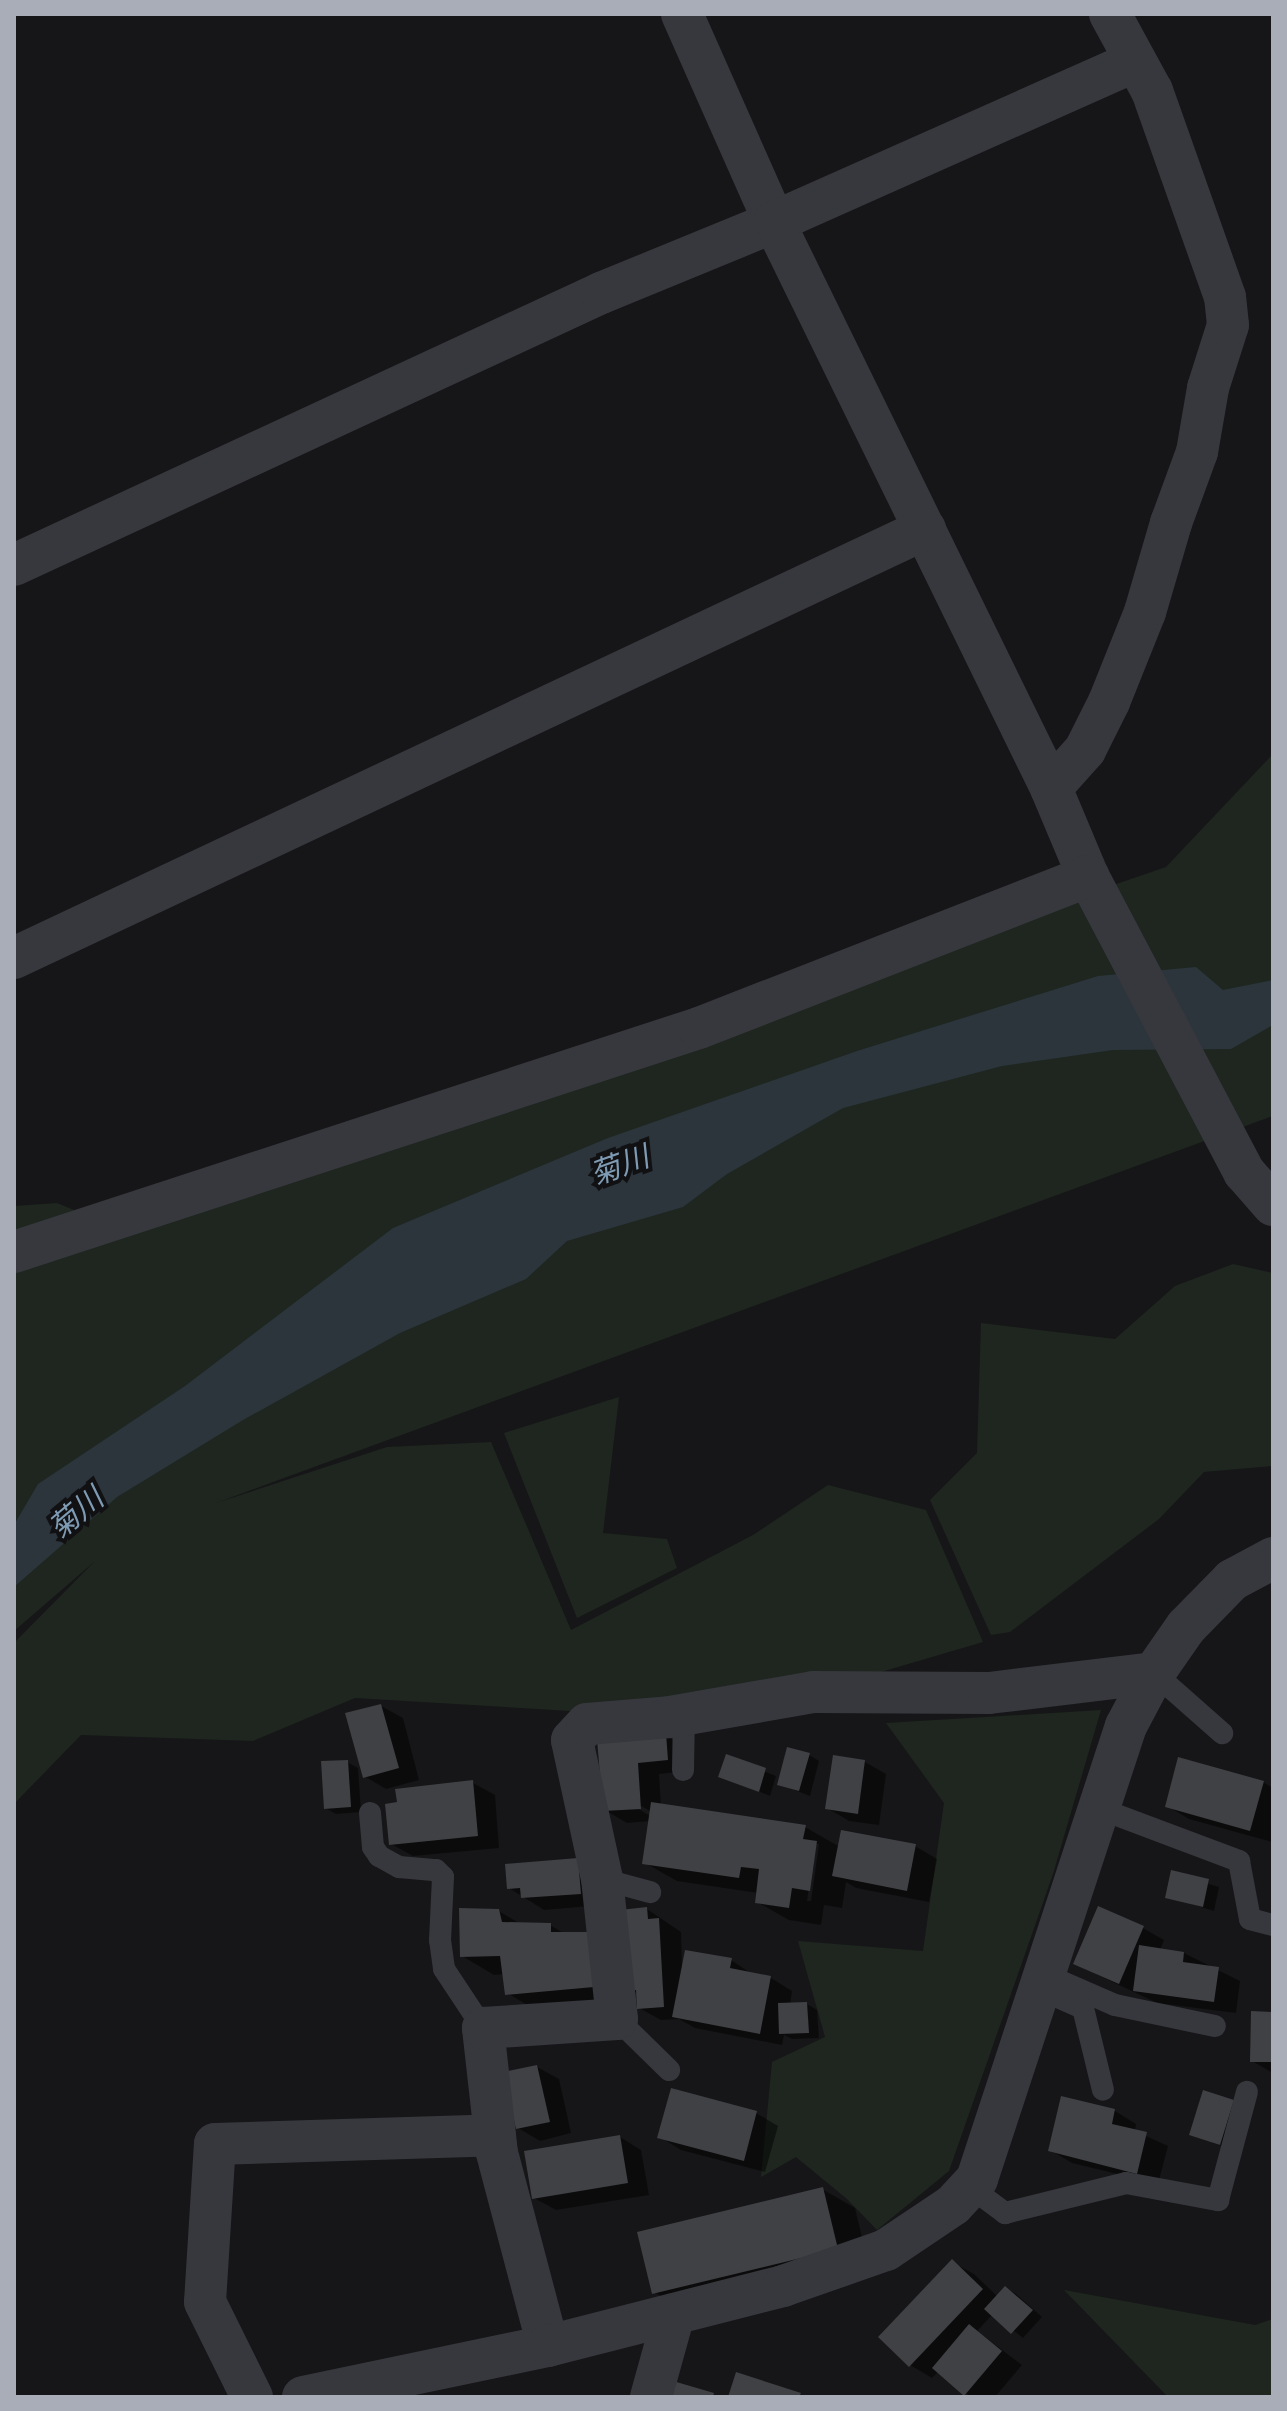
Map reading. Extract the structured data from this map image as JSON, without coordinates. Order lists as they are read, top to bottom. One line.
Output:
{"water":["菊川"]}
